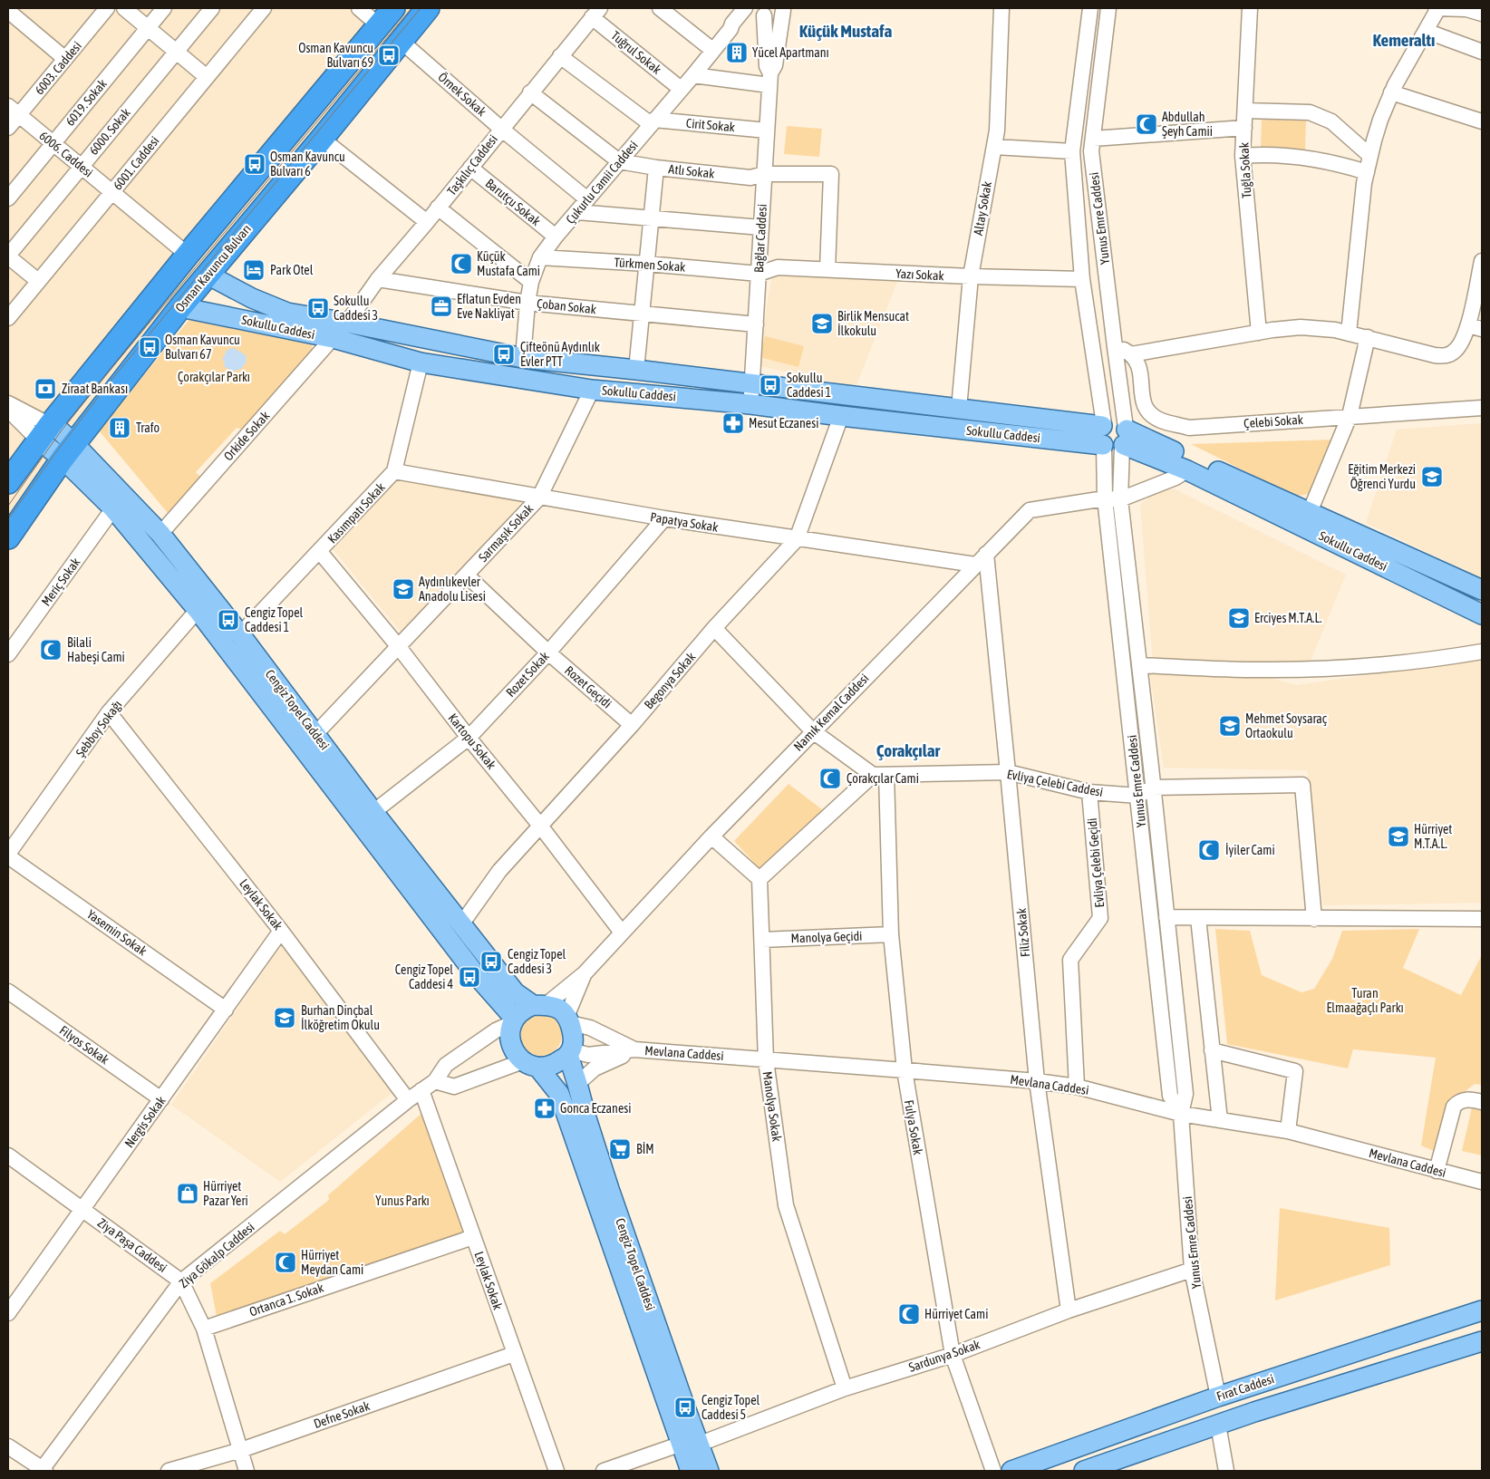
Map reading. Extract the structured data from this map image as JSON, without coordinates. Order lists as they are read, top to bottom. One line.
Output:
{"streets":{"highway":["Osman Kavuncu Bulvarı"],"main road":["Sokullu Caddesi","Cengiz Topel Caddesi","Fırat Caddesi"],"street":["Tuğrul Sokak","6003. Caddesi","Örnek Sokak","6019. Sokak","Cirit Sokak","6000. Sokak","6006. Caddesi","6001. Caddesi","Taşkılıç Caddesi","Tuğla Sokak","Atlı Sokak","Çukurlu Camii Caddesi","Barutçu Sokak","Altay Sokak","Yunus Emre Caddesi","Bağlar Caddesi","Türkmen Sokak","Yazı Sokak","Çoban Sokak","Çelebi Sokak","Orkide Sokak","Kasımpatı Sokak","Papatya Sokak","Sarmaşık Sokak","Meriç Sokak","Rozet Sokak","Begonya Sokak","Rozet Geçidi","Namık Kemal Caddesi","Şebboy Sokağı","Kartopu Sokak","Evliya Çelebi Caddesi","Evliya Çelebi Geçidi","Leylak Sokak","Yasemin Sokak","Filiz Sokak","Manolya Geçidi","Filyos Sokak","Mevlana Caddesi","Manolya Sokak","Nergis Sokak","Fulya Sokak","Ziya Paşa Caddesi","Ziya Gökalp Caddesi","Ortanca 1. Sokak","Sardunya Sokak","Defne Sokak"]},"crossings":[["Tuğrul Sokak","Taşkılıç Caddesi"],["Tuğrul Sokak","Çukurlu Camii Caddesi"],["6003. Caddesi","6006. Caddesi"],["Örnek Sokak","Taşkılıç Caddesi"],["Örnek Sokak","Çukurlu Camii Caddesi"],["Örnek Sokak","Osman Kavuncu Bulvarı"],["6019. Sokak","6006. Caddesi"],["Cirit Sokak","Çukurlu Camii Caddesi"],["Cirit Sokak","Bağlar Caddesi"],["6000. Sokak","6006. Caddesi"],["6006. Caddesi","6001. Caddesi"],["Taşkılıç Caddesi","Barutçu Sokak"],["Taşkılıç Caddesi","Çoban Sokak"],["Taşkılıç Caddesi","Sokullu Caddesi"],["Atlı Sokak","Çukurlu Camii Caddesi"],["Atlı Sokak","Bağlar Caddesi"],["Atlı Sokak","Yazı Sokak"],["Çukurlu Camii Caddesi","Barutçu Sokak"],["Çukurlu Camii Caddesi","Bağlar Caddesi"],["Çukurlu Camii Caddesi","Türkmen Sokak"],["Çukurlu Camii Caddesi","Çoban Sokak"],["Çukurlu Camii Caddesi","Sokullu Caddesi"],["Altay Sokak","Yazı Sokak"],["Altay Sokak","Sokullu Caddesi"],["Yunus Emre Caddesi","Yazı Sokak"],["Yunus Emre Caddesi","Sokullu Caddesi"],["Yunus Emre Caddesi","Namık Kemal Caddesi"],["Yunus Emre Caddesi","Evliya Çelebi Caddesi"],["Yunus Emre Caddesi","Mevlana Caddesi"],["Yunus Emre Caddesi","Sardunya Sokak"],["Yunus Emre Caddesi","Fırat Caddesi"],["Bağlar Caddesi","Türkmen Sokak"],["Bağlar Caddesi","Yazı Sokak"],["Bağlar Caddesi","Çoban Sokak"],["Bağlar Caddesi","Sokullu Caddesi"],["Türkmen Sokak","Yazı Sokak"],["Osman Kavuncu Bulvarı","Sokullu Caddesi"],["Osman Kavuncu Bulvarı","Cengiz Topel Caddesi"],["Sokullu Caddesi","Orkide Sokak"],["Sokullu Caddesi","Kasımpatı Sokak"],["Sokullu Caddesi","Sarmaşık Sokak"],["Sokullu Caddesi","Begonya Sokak"],["Orkide Sokak","Cengiz Topel Caddesi"],["Kasımpatı Sokak","Papatya Sokak"],["Kasımpatı Sokak","Cengiz Topel Caddesi"],["Kasımpatı Sokak","Kartopu Sokak"],["Papatya Sokak","Sarmaşık Sokak"],["Papatya Sokak","Rozet Sokak"],["Papatya Sokak","Begonya Sokak"],["Papatya Sokak","Namık Kemal Caddesi"],["Sarmaşık Sokak","Rozet Geçidi"],["Sarmaşık Sokak","Cengiz Topel Caddesi"],["Sarmaşık Sokak","Kartopu Sokak"],["Meriç Sokak","Cengiz Topel Caddesi"],["Rozet Sokak","Rozet Geçidi"],["Rozet Sokak","Cengiz Topel Caddesi"],["Rozet Sokak","Kartopu Sokak"],["Begonya Sokak","Rozet Geçidi"],["Begonya Sokak","Cengiz Topel Caddesi"],["Begonya Sokak","Kartopu Sokak"],["Cengiz Topel Caddesi","Namık Kemal Caddesi"],["Cengiz Topel Caddesi","Şebboy Sokağı"],["Cengiz Topel Caddesi","Mevlana Caddesi"],["Cengiz Topel Caddesi","Ziya Gökalp Caddesi"],["Cengiz Topel Caddesi","Sardunya Sokak"],["Namık Kemal Caddesi","Kartopu Sokak"],["Namık Kemal Caddesi","Filiz Sokak"],["Namık Kemal Caddesi","Mevlana Caddesi"],["Namık Kemal Caddesi","Ziya Gökalp Caddesi"],["Şebboy Sokağı","Leylak Sokak"],["Şebboy Sokağı","Yasemin Sokak"],["Evliya Çelebi Caddesi","Evliya Çelebi Geçidi"],["Evliya Çelebi Caddesi","Filiz Sokak"],["Evliya Çelebi Caddesi","Fulya Sokak"],["Evliya Çelebi Geçidi","Mevlana Caddesi"],["Leylak Sokak","Nergis Sokak"],["Leylak Sokak","Ziya Gökalp Caddesi"],["Leylak Sokak","Ortanca 1. Sokak"],["Leylak Sokak","Defne Sokak"],["Yasemin Sokak","Nergis Sokak"],["Filiz Sokak","Mevlana Caddesi"],["Filiz Sokak","Sardunya Sokak"],["Manolya Geçidi","Manolya Sokak"],["Manolya Geçidi","Fulya Sokak"],["Filyos Sokak","Nergis Sokak"],["Mevlana Caddesi","Manolya Sokak"],["Mevlana Caddesi","Fulya Sokak"],["Mevlana Caddesi","Ziya Gökalp Caddesi"],["Manolya Sokak","Sardunya Sokak"],["Nergis Sokak","Ziya Paşa Caddesi"],["Fulya Sokak","Sardunya Sokak"],["Ziya Paşa Caddesi","Ziya Gökalp Caddesi"],["Ziya Paşa Caddesi","Ortanca 1. Sokak"],["Ziya Paşa Caddesi","Defne Sokak"]],"districts":["Küçük Mustafa","Kemeraltı","Çorakçılar"],"parks":["Çorakçılar Parkı","Turan Elmaağaçlı Parkı","Yunus Parkı"],"places":{"building":["Yücel Apartmanı","Trafo"],"bus stop":["Osman Kavuncu Bulvarı 69","Osman Kavuncu Bulvarı 6","Sokullu Caddesi 3","Osman Kavuncu Bulvarı 67","Çifteönü Aydınlık Evler PTT","Sokullu Caddesi 1","Cengiz Topel Caddesi 1","Cengiz Topel Caddesi 3","Cengiz Topel Caddesi 4","Cengiz Topel Caddesi 5"],"mosque":["Abdullah Şeyh Camii","Küçük Mustafa Cami","Bilali Habeşi Cami","Çorakçılar Cami","İyiler Cami","Hürriyet Meydan Cami","Hürriyet Cami"],"hotel":["Park Otel"],"office":["Eflatun Evden Eve Nakliyat"],"school or university":["Birlik Mensucat İlkokulu","Eğitim Merkezi Öğrenci Yurdu","Aydınlıkevler Anadolu Lisesi","Erciyes M.T.A.L.","Mehmet Soysaraç Ortaokulu","Hürriyet M.T.A.L.","Burhan Dinçbal İlköğretim Okulu"],"bank":["Ziraat Bankası"],"pharmacy":["Mesut Eczanesi","Gonca Eczanesi"],"supermarket":["BİM"],"shop":["Hürriyet Pazar Yeri"]}}
